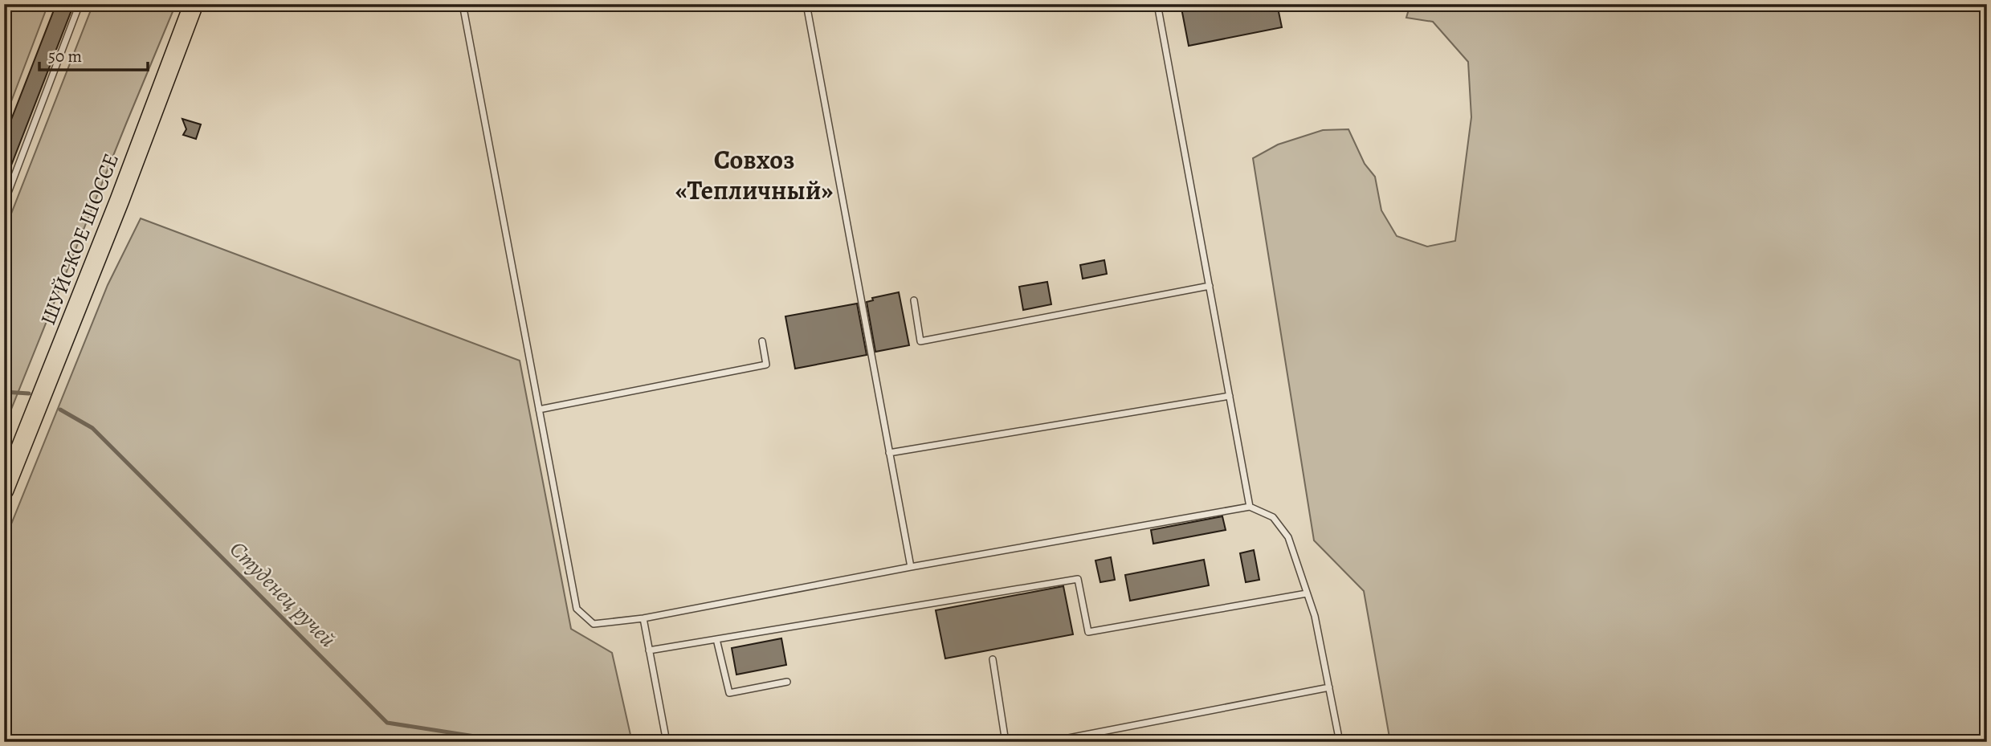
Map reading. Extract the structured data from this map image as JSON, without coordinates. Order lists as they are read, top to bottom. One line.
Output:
{"streets":{"main road":["ШУЙСКОЕ ШОССЕ"]},"districts":["Совхоз «Тепличный»"],"water":["Студенец ручей"],"scale_bar":"50 m"}
